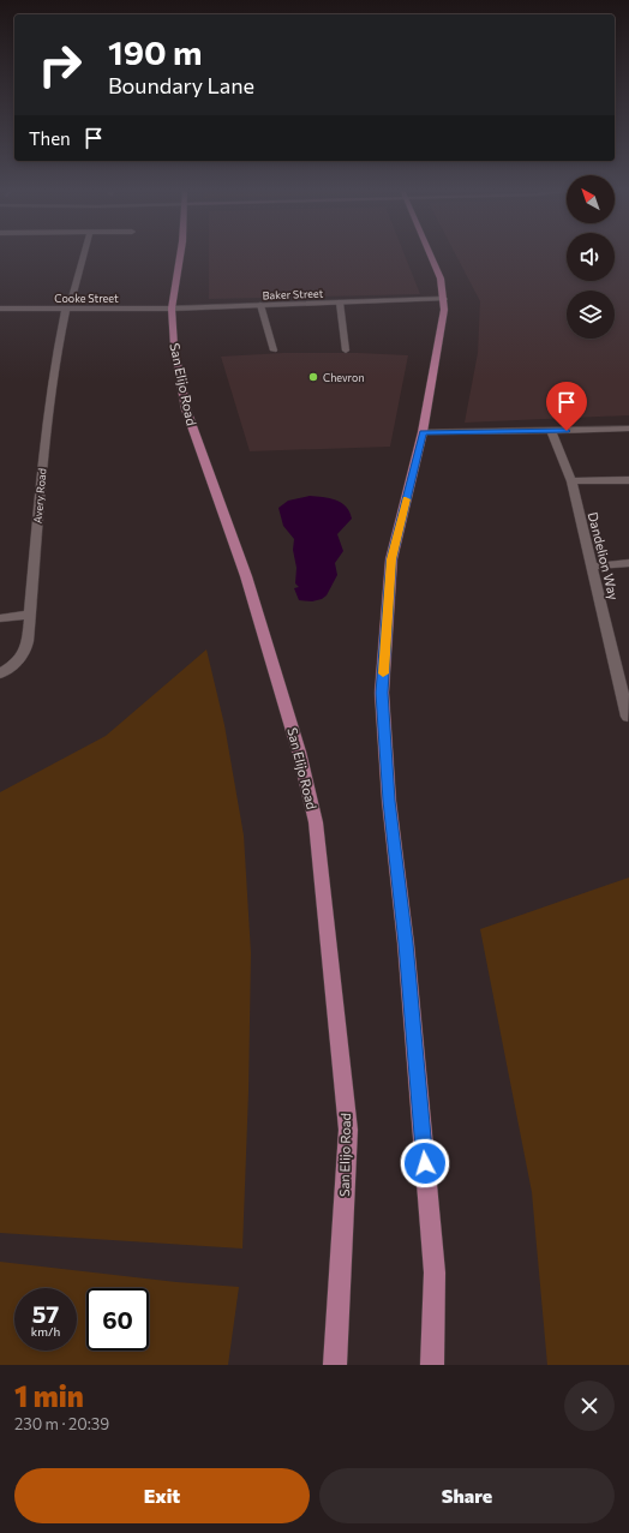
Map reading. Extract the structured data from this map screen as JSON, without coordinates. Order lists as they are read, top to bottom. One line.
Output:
{"streets":{"main road":["San Elijo Road"],"street":["Baker Street","Cooke Street","Avery Road","Dandelion Way"]},"crossings":[["Baker Street","Cooke Street"],["Baker Street","San Elijo Road"],["Cooke Street","San Elijo Road"],["Cooke Street","Avery Road"]],"places":["Chevron"],"north":"top left","page":{"turn":["190 m","Boundary Lane"],"then":"Then","speed":"57 km/h","limit":"60","heading":["1 min","230 m · 20:39"],"buttons":["Exit","Share"]}}
